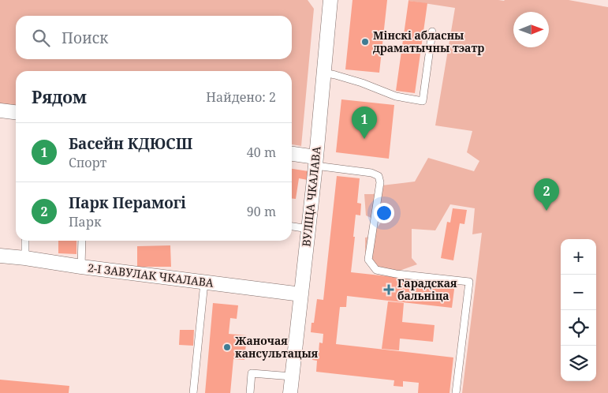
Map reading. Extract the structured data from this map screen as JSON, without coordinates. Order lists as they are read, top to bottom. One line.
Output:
{"streets":{"street":["ВУЛІЦА ЧКАЛАВА","2-І ЗАВУЛАК ЧКАЛАВА"]},"crossings":[["ВУЛІЦА ЧКАЛАВА","2-І ЗАВУЛАК ЧКАЛАВА"]],"places":{"other":["Мінскі абласны драматычны тэатр","Жаночая кансультацыя"],"health":["Гарадская бальніца"]},"north":"right","page":{"search":"Поиск","heading":["Рядом","Найдено: 2"],"pins":["1","2"],"list":[{"mark":"1","name":"Басейн КДЮСШ","note":"Спорт","value":"40 m"},{"mark":"2","name":"Парк Перамогі","note":"Парк","value":"90 m"}],"map_buttons":["+","−"]}}
